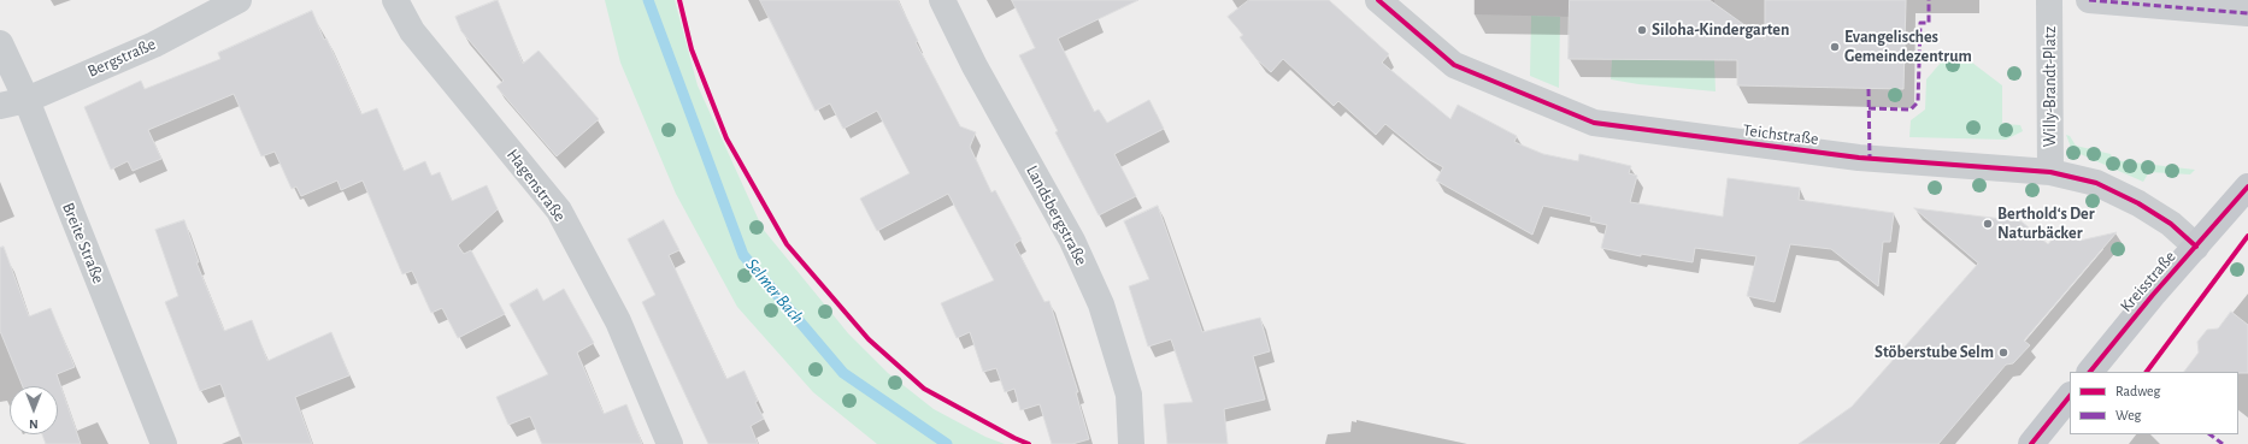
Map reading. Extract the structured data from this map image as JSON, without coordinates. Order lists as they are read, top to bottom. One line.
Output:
{"streets":{"main road":["Kreisstraße"],"street":["Bergstraße","Willy-Brandt-Platz","Teichstraße","Hagenstraße","Landsbergstraße","Breite Straße"]},"crossings":[["Bergstraße","Breite Straße"],["Willy-Brandt-Platz","Teichstraße"],["Teichstraße","Kreisstraße"]],"water":["Selmer Bach"],"places":["Siloha-Kindergarten","Evangelisches Gemeindezentrum","Berthold‘s Der Naturbäcker","Stöberstube Selm"],"legend":["Radweg","Weg"],"north":"bottom"}
